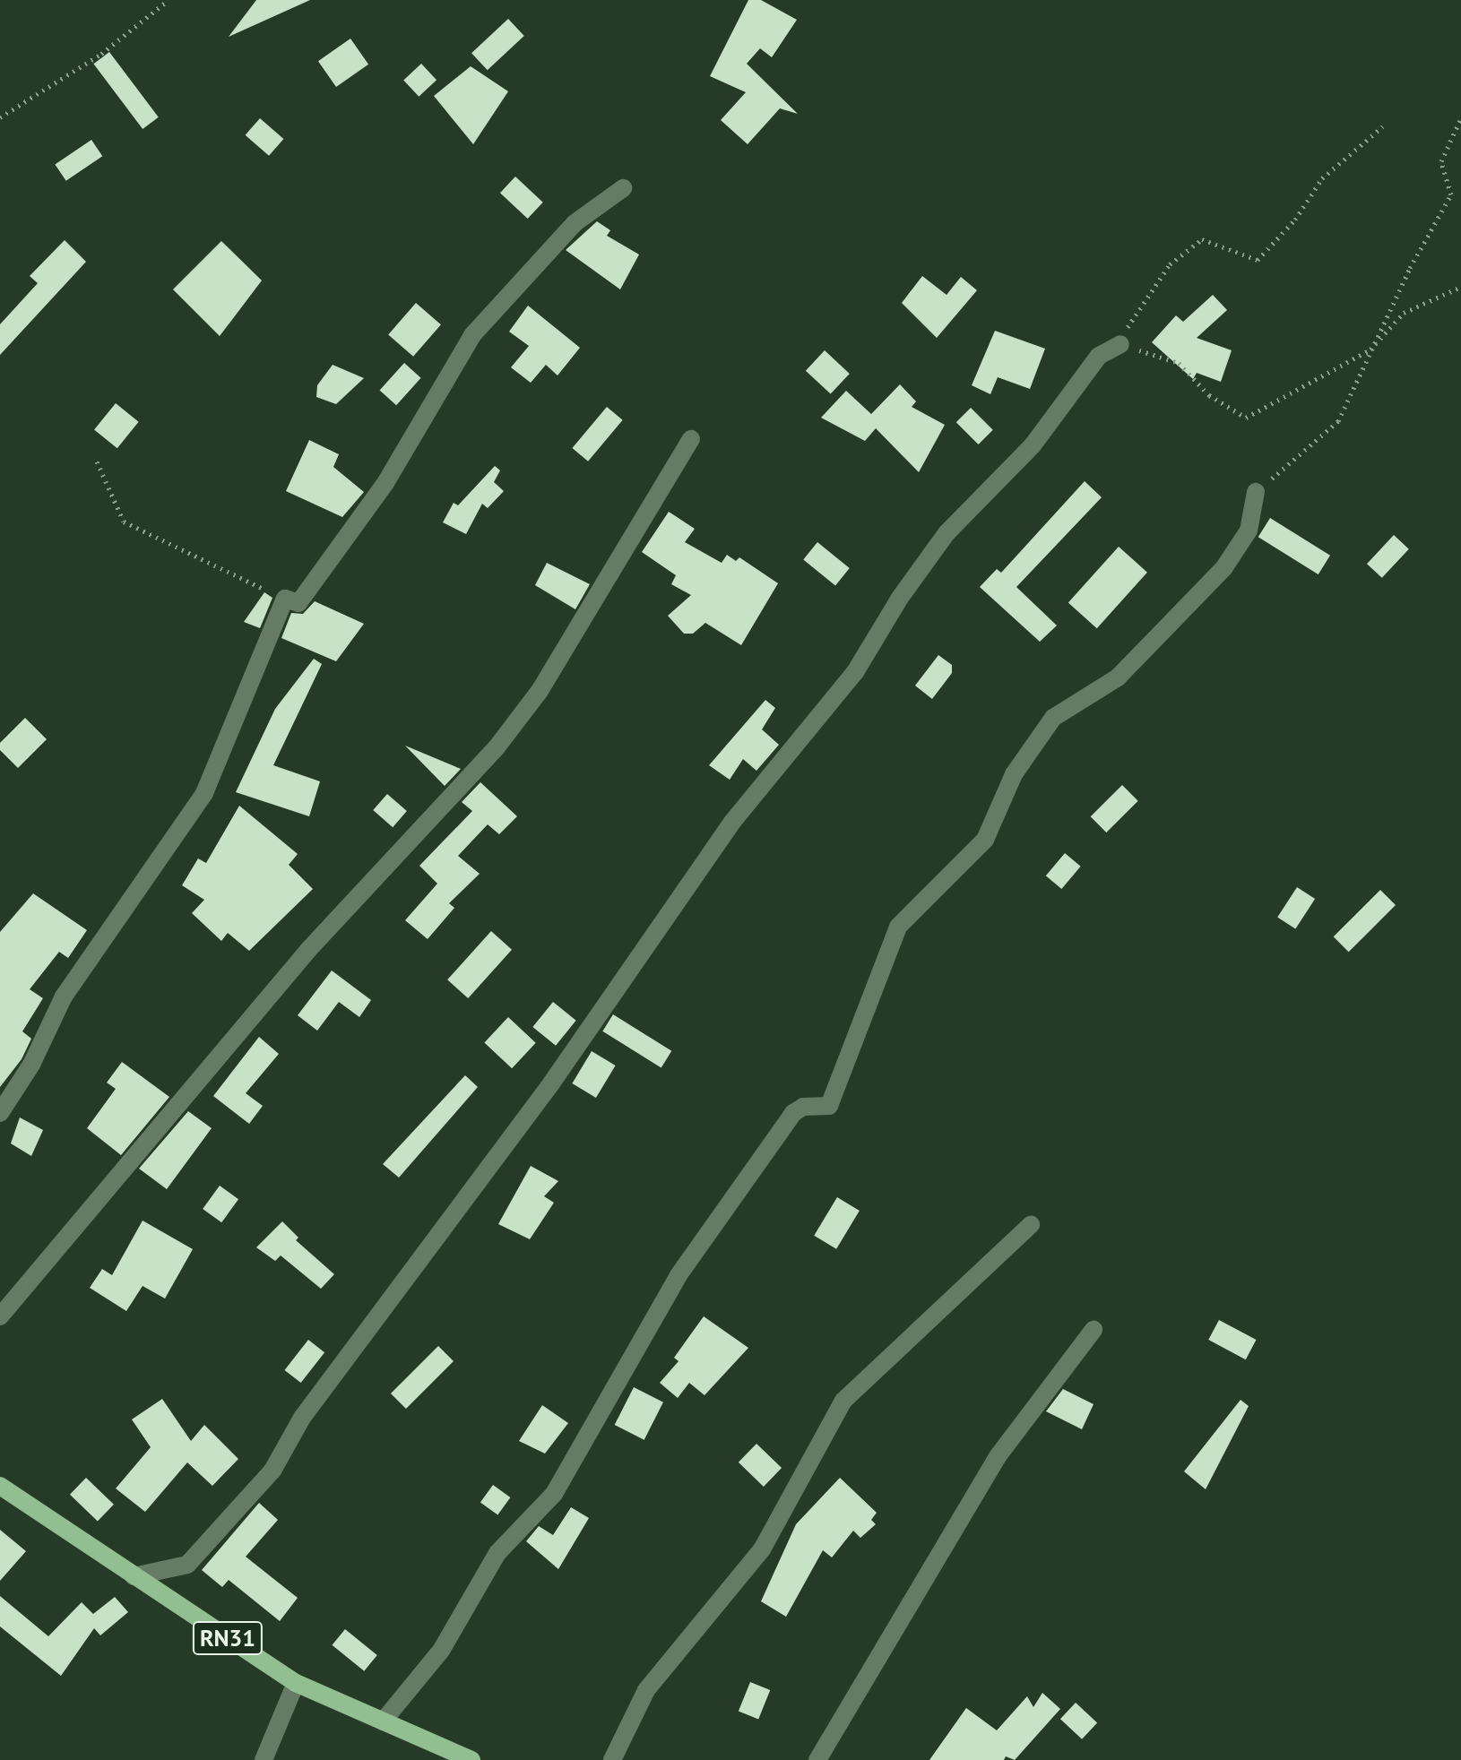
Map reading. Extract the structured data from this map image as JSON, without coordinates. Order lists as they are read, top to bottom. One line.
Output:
{"streets":{"main road":["RN31"]}}
